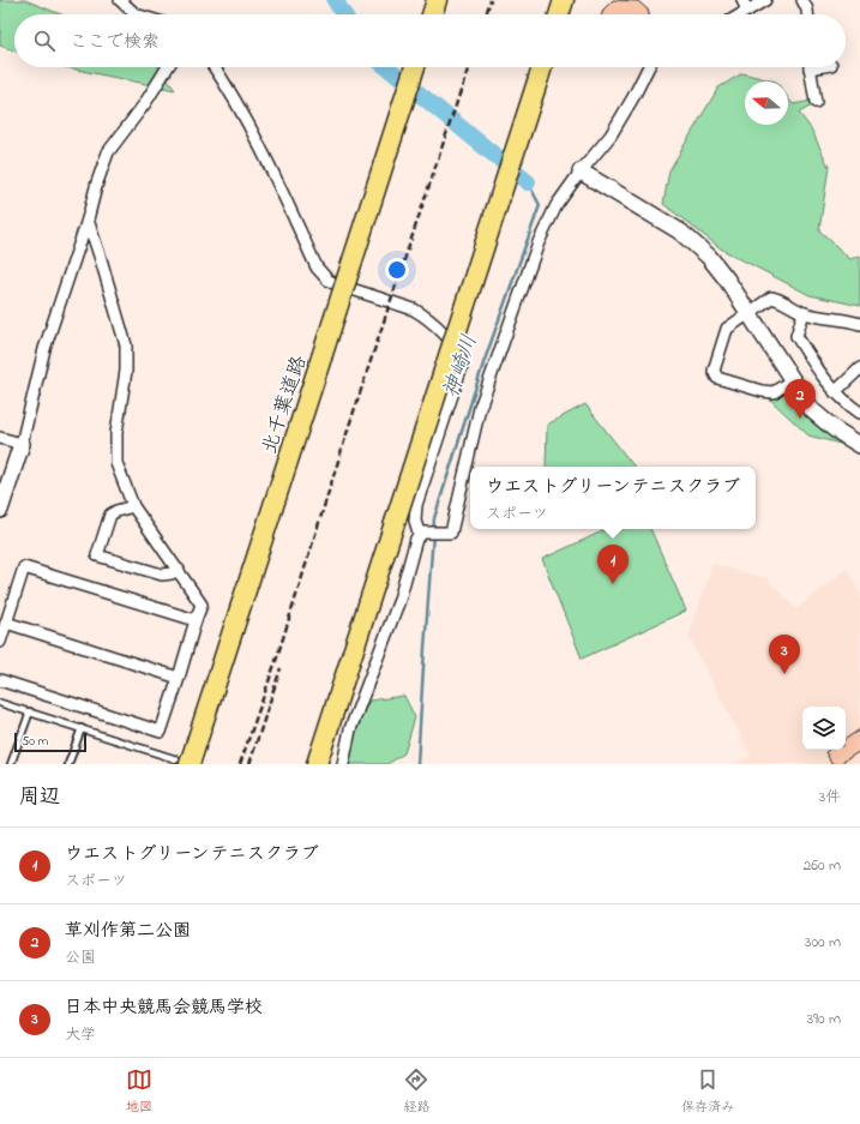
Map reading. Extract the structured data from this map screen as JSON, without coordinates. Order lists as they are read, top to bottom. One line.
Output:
{"streets":{"highway":["北千葉道路"]},"water":["神崎川"],"scale_bar":"50 m","north":"left","page":{"search":"ここで検索","pins":["2","1","3"],"popup":["ウエストグリーンテニスクラブ","スポーツ"],"scale":"50 m","heading":["周辺","3件"],"list":[{"mark":"1","name":"ウエストグリーンテニスクラブ","note":"スポーツ","value":"260 m"},{"mark":"2","name":"草刈作第二公園","note":"公園","value":"300 m"},{"mark":"3","name":"日本中央競馬会競馬学校","note":"大学","value":"390 m"}],"nav":["地図","経路","保存済み"]}}
